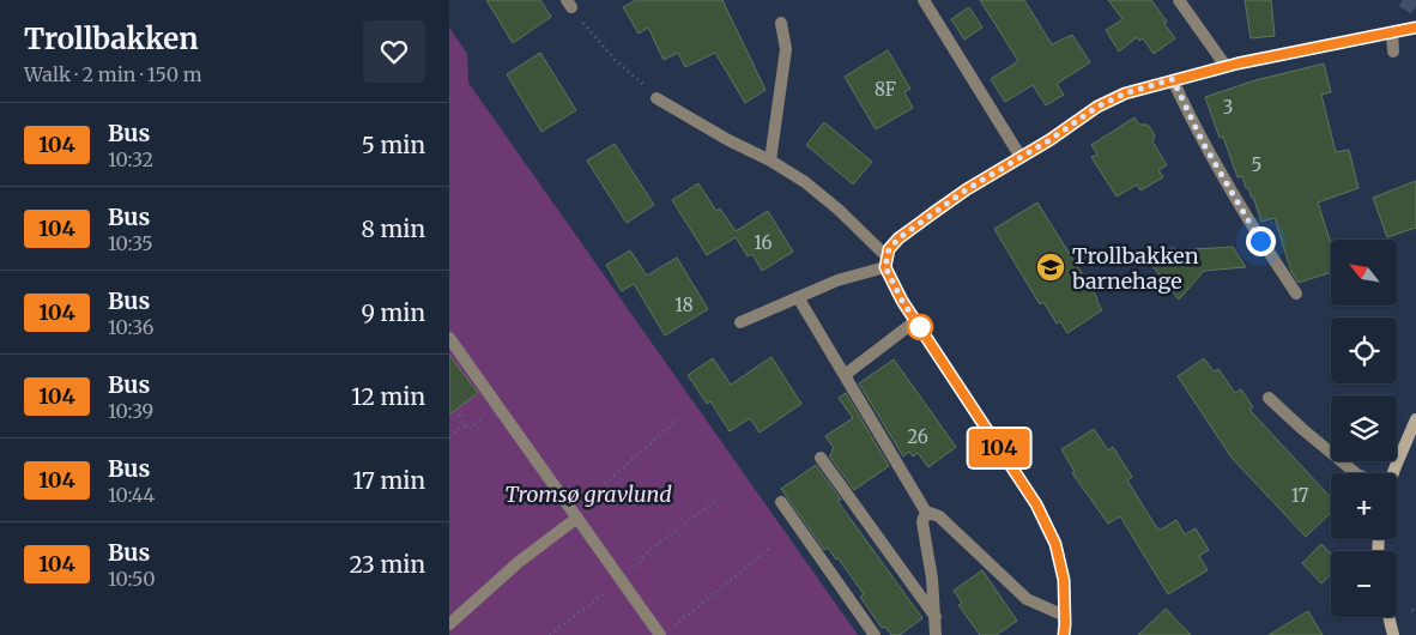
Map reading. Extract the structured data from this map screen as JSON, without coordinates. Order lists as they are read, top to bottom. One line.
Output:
{"parks":["Tromsø gravlund"],"places":{"school or university":["Trollbakken barnehage"]},"lines":["bus line 104"],"house_numbers":["8F","3","5","16","18","26","17"],"north":"top left","page":{"heading":["Trollbakken","Walk · 2 min · 150 m"],"on_map":"104","list":[{"mark":"104","name":"Bus","note":"10:32","value":"5 min"},{"mark":"104","name":"Bus","note":"10:35","value":"8 min"},{"mark":"104","name":"Bus","note":"10:36","value":"9 min"},{"mark":"104","name":"Bus","note":"10:39","value":"12 min"},{"mark":"104","name":"Bus","note":"10:44","value":"17 min"},{"mark":"104","name":"Bus","note":"10:50","value":"23 min"}],"map_buttons":["+","−"]}}
